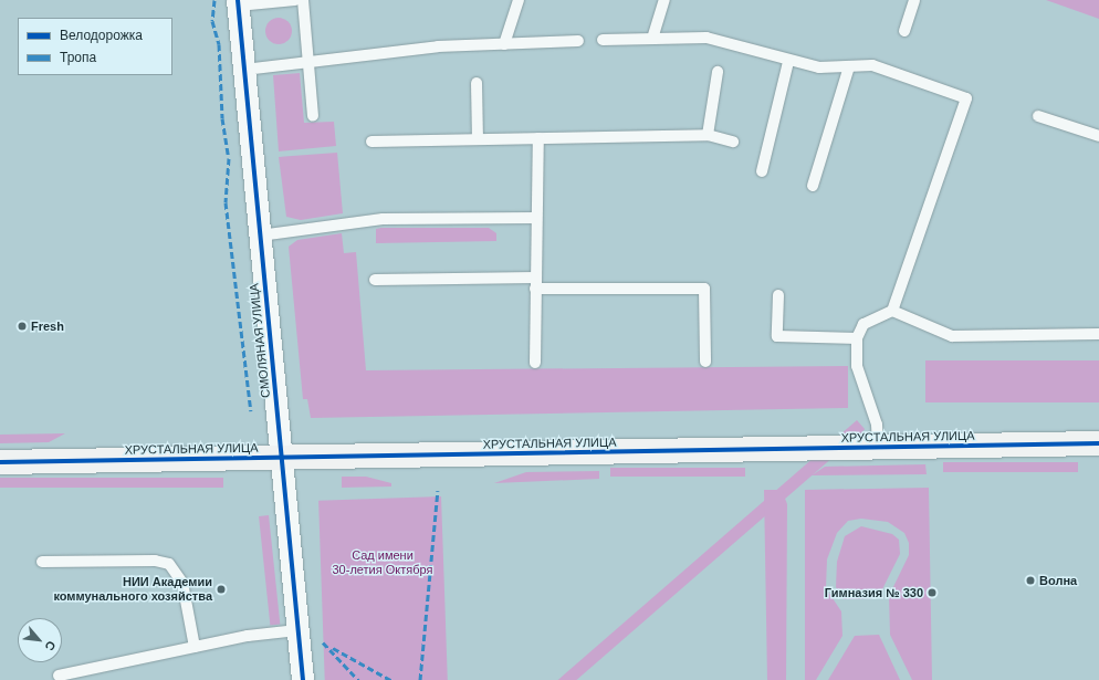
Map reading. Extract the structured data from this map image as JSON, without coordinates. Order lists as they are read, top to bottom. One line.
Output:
{"streets":{"street":["СМОЛЯНАЯ УЛИЦА","ХРУСТАЛЬНАЯ УЛИЦА"]},"crossings":[["СМОЛЯНАЯ УЛИЦА","ХРУСТАЛЬНАЯ УЛИЦА"]],"parks":["Сад имени 30-летия Октября"],"places":["Fresh","Волна","НИИ Академии коммунального хозяйства","Гимназия № 330"],"legend":["Велодорожка","Тропа"],"north":"bottom right"}
